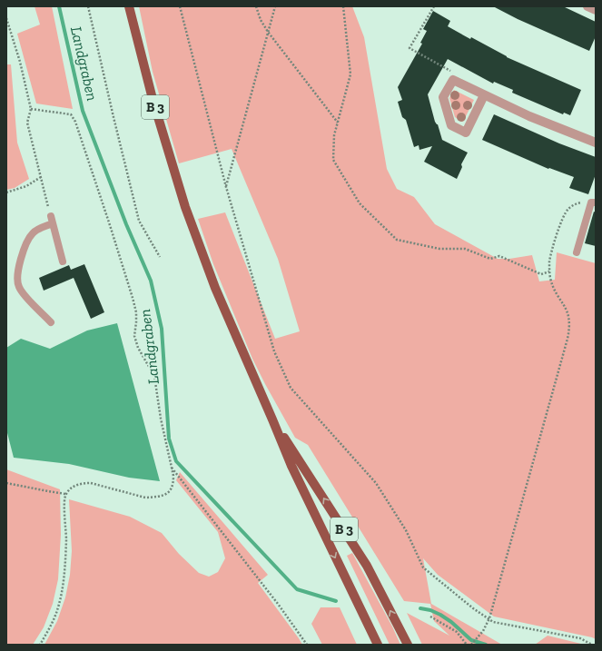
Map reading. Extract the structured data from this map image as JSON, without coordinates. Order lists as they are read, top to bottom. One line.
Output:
{"streets":{"main road":["B 3"]},"water":["Landgraben"]}
